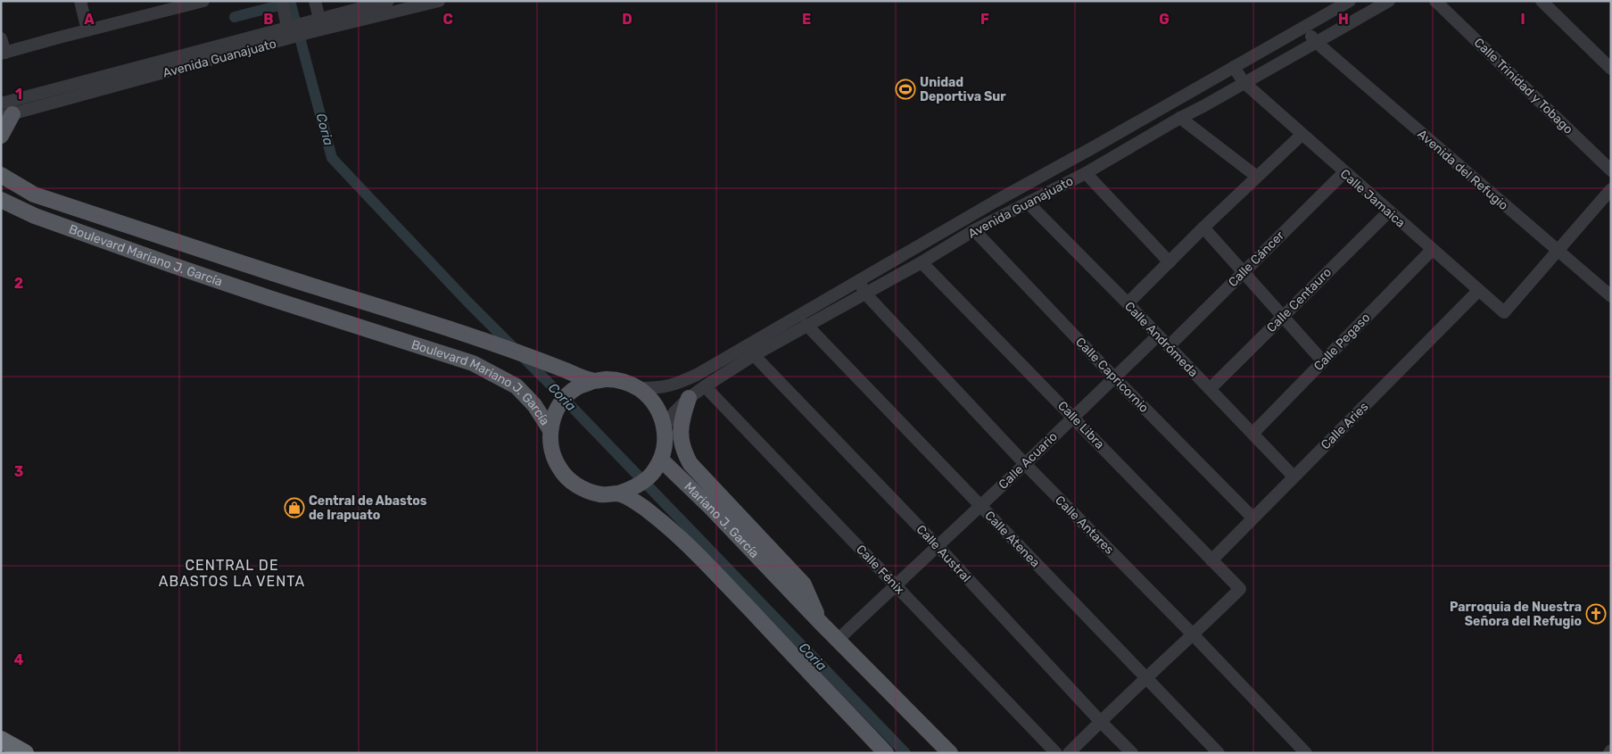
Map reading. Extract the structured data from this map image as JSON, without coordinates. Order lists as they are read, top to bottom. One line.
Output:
{"streets":{"main road":["Boulevard Mariano J. García","Mariano J. García"],"street":["Avenida Guanajuato","Calle Trinidad y Tobago","Avenida del Refugio","Calle Jamaica","Calle Cáncer","Calle Centauro","Calle Andrómeda","Calle Pegaso","Calle Capricornio","Calle Libra","Calle Aries","Calle Acuario","Calle Antares","Calle Atenea","Calle Austral","Calle Fénix"]},"crossings":[["Avenida Guanajuato","Avenida del Refugio"],["Avenida Guanajuato","Calle Jamaica"],["Avenida Guanajuato","Boulevard Mariano J. García"],["Avenida Guanajuato","Calle Andrómeda"],["Avenida Guanajuato","Calle Capricornio"],["Avenida Guanajuato","Calle Libra"],["Avenida Guanajuato","Mariano J. García"],["Avenida Guanajuato","Calle Antares"],["Avenida Guanajuato","Calle Atenea"],["Avenida Guanajuato","Calle Austral"],["Avenida Guanajuato","Calle Fénix"],["Avenida del Refugio","Calle Jamaica"],["Calle Jamaica","Calle Cáncer"],["Calle Jamaica","Calle Centauro"],["Calle Jamaica","Calle Pegaso"],["Calle Jamaica","Calle Aries"],["Boulevard Mariano J. García","Mariano J. García"],["Calle Cáncer","Calle Andrómeda"],["Calle Centauro","Calle Andrómeda"],["Calle Andrómeda","Calle Pegaso"],["Calle Andrómeda","Calle Aries"],["Calle Andrómeda","Calle Acuario"],["Calle Capricornio","Calle Aries"],["Calle Capricornio","Calle Acuario"],["Calle Libra","Calle Aries"],["Calle Libra","Calle Acuario"],["Calle Libra","Calle Antares"],["Calle Acuario","Mariano J. García"],["Calle Acuario","Calle Antares"],["Calle Acuario","Calle Atenea"],["Calle Acuario","Calle Austral"],["Calle Acuario","Calle Fénix"]],"districts":["CENTRAL DE ABASTOS LA VENTA"],"water":["Coria"],"places":{"sports":["Unidad Deportiva Sur"],"shop":["Central de Abastos de Irapuato"],"church":["Parroquia de Nuestra Señora del Refugio"]},"grid":{"columns":["A","B","C","D","E","F","G","H","I"],"rows":["1","2","3","4"]}}
